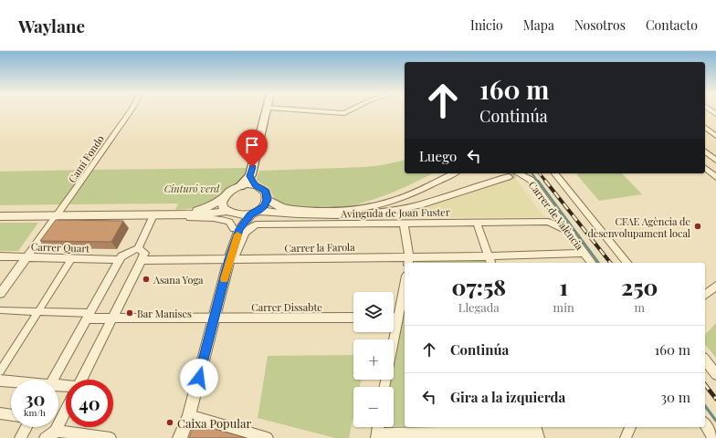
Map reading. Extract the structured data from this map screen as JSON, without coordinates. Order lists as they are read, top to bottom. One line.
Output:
{"streets":{"street":["Camí Fondo","Avinguda de Joan Fuster","Carrer de València","Carrer Quart","Carrer la Farola","Carrer Dissabte"]},"crossings":[["Camí Fondo","Carrer Quart"],["Avinguda de Joan Fuster","Carrer de València"],["Avinguda de Joan Fuster","Carrer la Farola"],["Carrer de València","Carrer la Farola"]],"parks":["Cinturó verd"],"places":["CFAE Agència de desenvolupament local","Asana Yoga","Bar Manises","Caixa Popular"],"page":{"header":"Waylane","nav":["Inicio","Mapa","Nosotros","Contacto"],"turn":["160 m","Continúa"],"then":"Luego","eta":["07:58","Llegada","1","min","250","m"],"map_buttons":["+","−"],"list":[{"name":"Continúa","value":"160 m"},{"name":"Gira a la izquierda","value":"30 m"}],"speed":"30 km/h","limit":"40"}}
